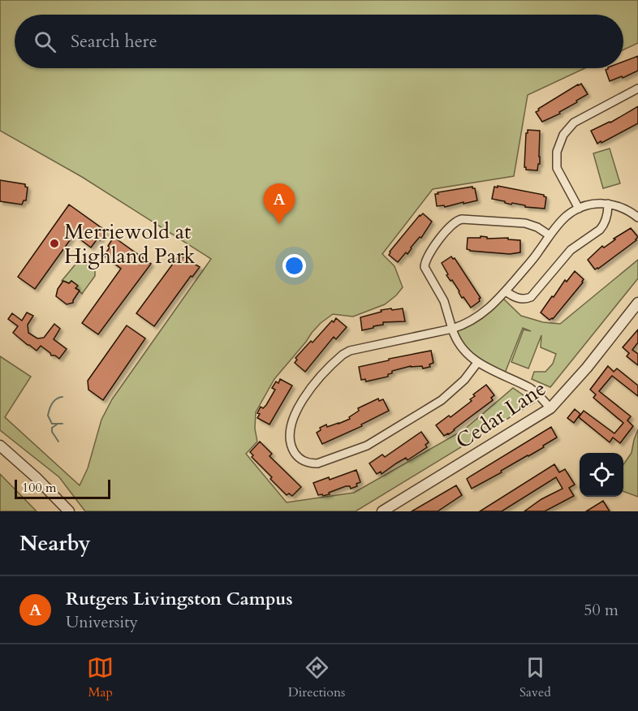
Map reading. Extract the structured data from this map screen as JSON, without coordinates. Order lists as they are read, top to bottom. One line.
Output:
{"streets":{"street":["Cedar Lane"]},"places":["Merriewold at Highland Park"],"scale_bar":"100 m","page":{"search":"Search here","pins":"A","scale":"100 m","heading":"Nearby","list":[{"mark":"A","name":"Rutgers Livingston Campus","note":"University","value":"50 m"}],"nav":["Map","Directions","Saved"]}}
